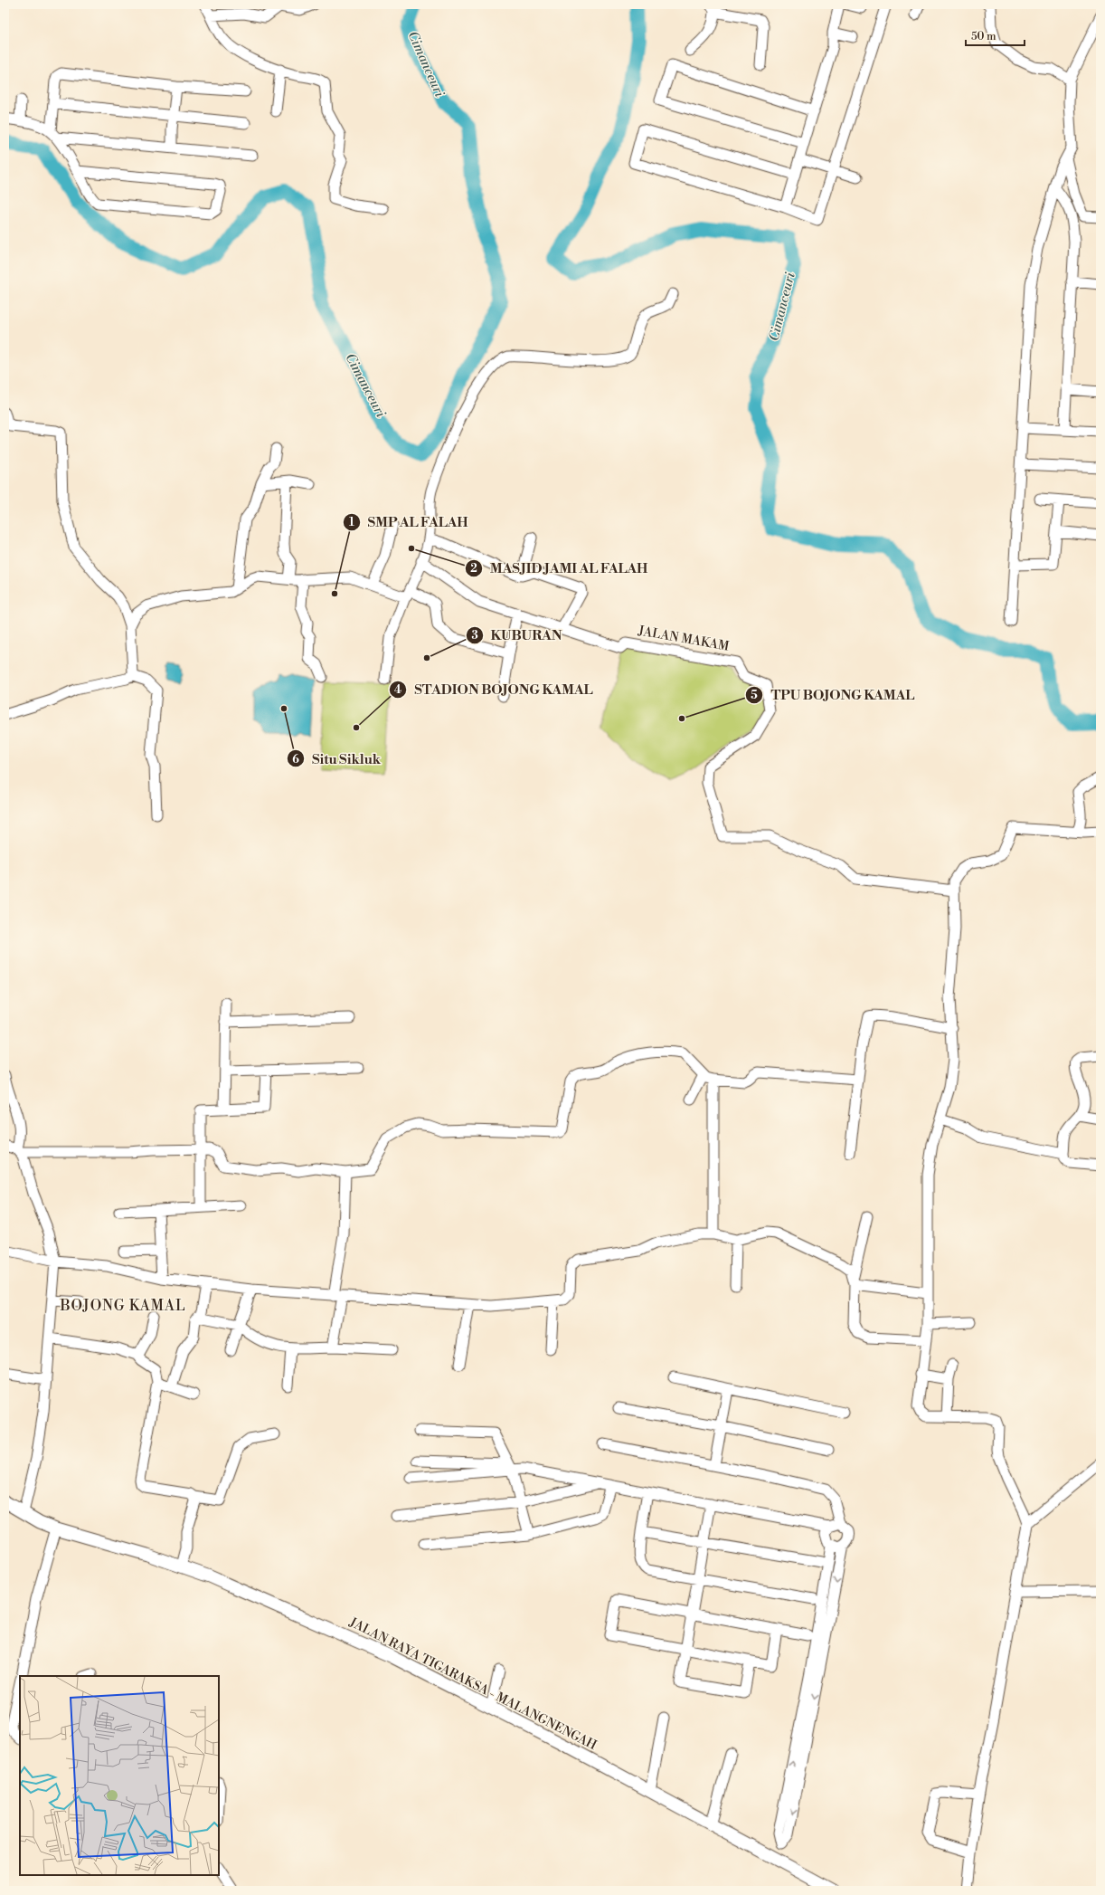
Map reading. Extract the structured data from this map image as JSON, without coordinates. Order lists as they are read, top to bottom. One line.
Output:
{"streets":{"main road":["JALAN RAYA TIGARAKSA - MALANGNENGAH"],"street":["JALAN MAKAM"]},"districts":["BOJONG KAMAL"],"water":["Cimanceuri"],"places":["MASJID JAMI AL FALAH","SMP AL FALAH","KUBURAN","Situ Sikluk","TPU BOJONG KAMAL","STADION BOJONG KAMAL"],"scale_bar":"50 m"}
